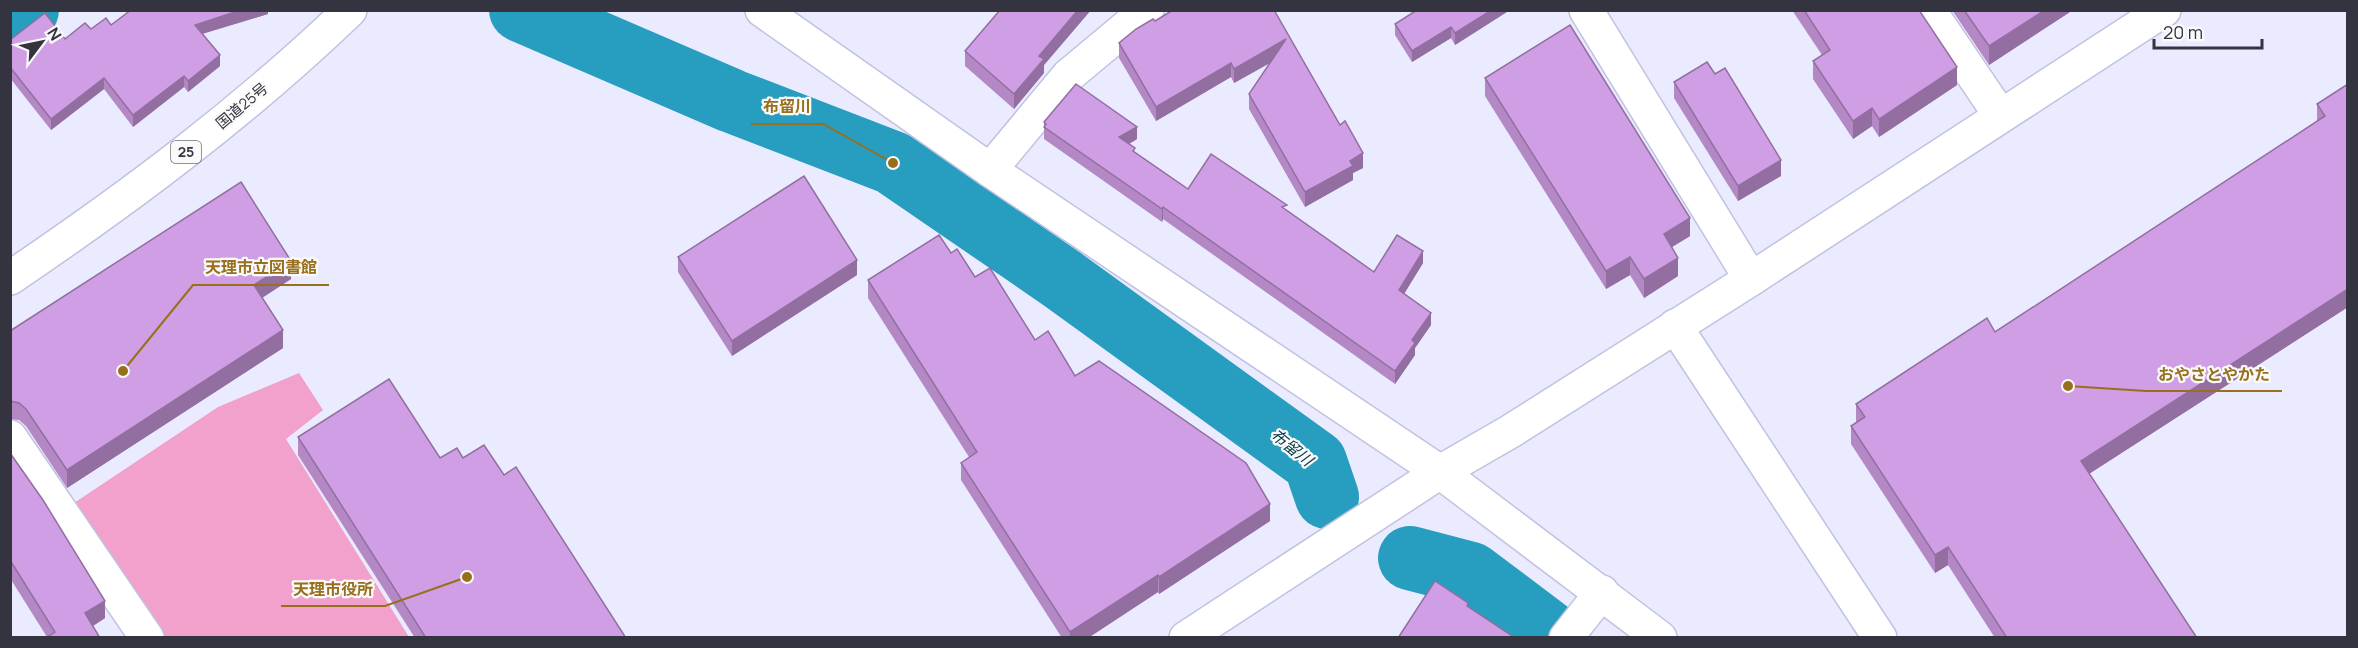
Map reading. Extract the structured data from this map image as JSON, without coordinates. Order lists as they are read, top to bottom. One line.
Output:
{"streets":{"main road":["国道25号","25"]},"water":["布留川"],"places":["布留川","天理市立図書館","おやさとやかた","天理市役所"],"scale_bar":"20 m","north":"top right"}
